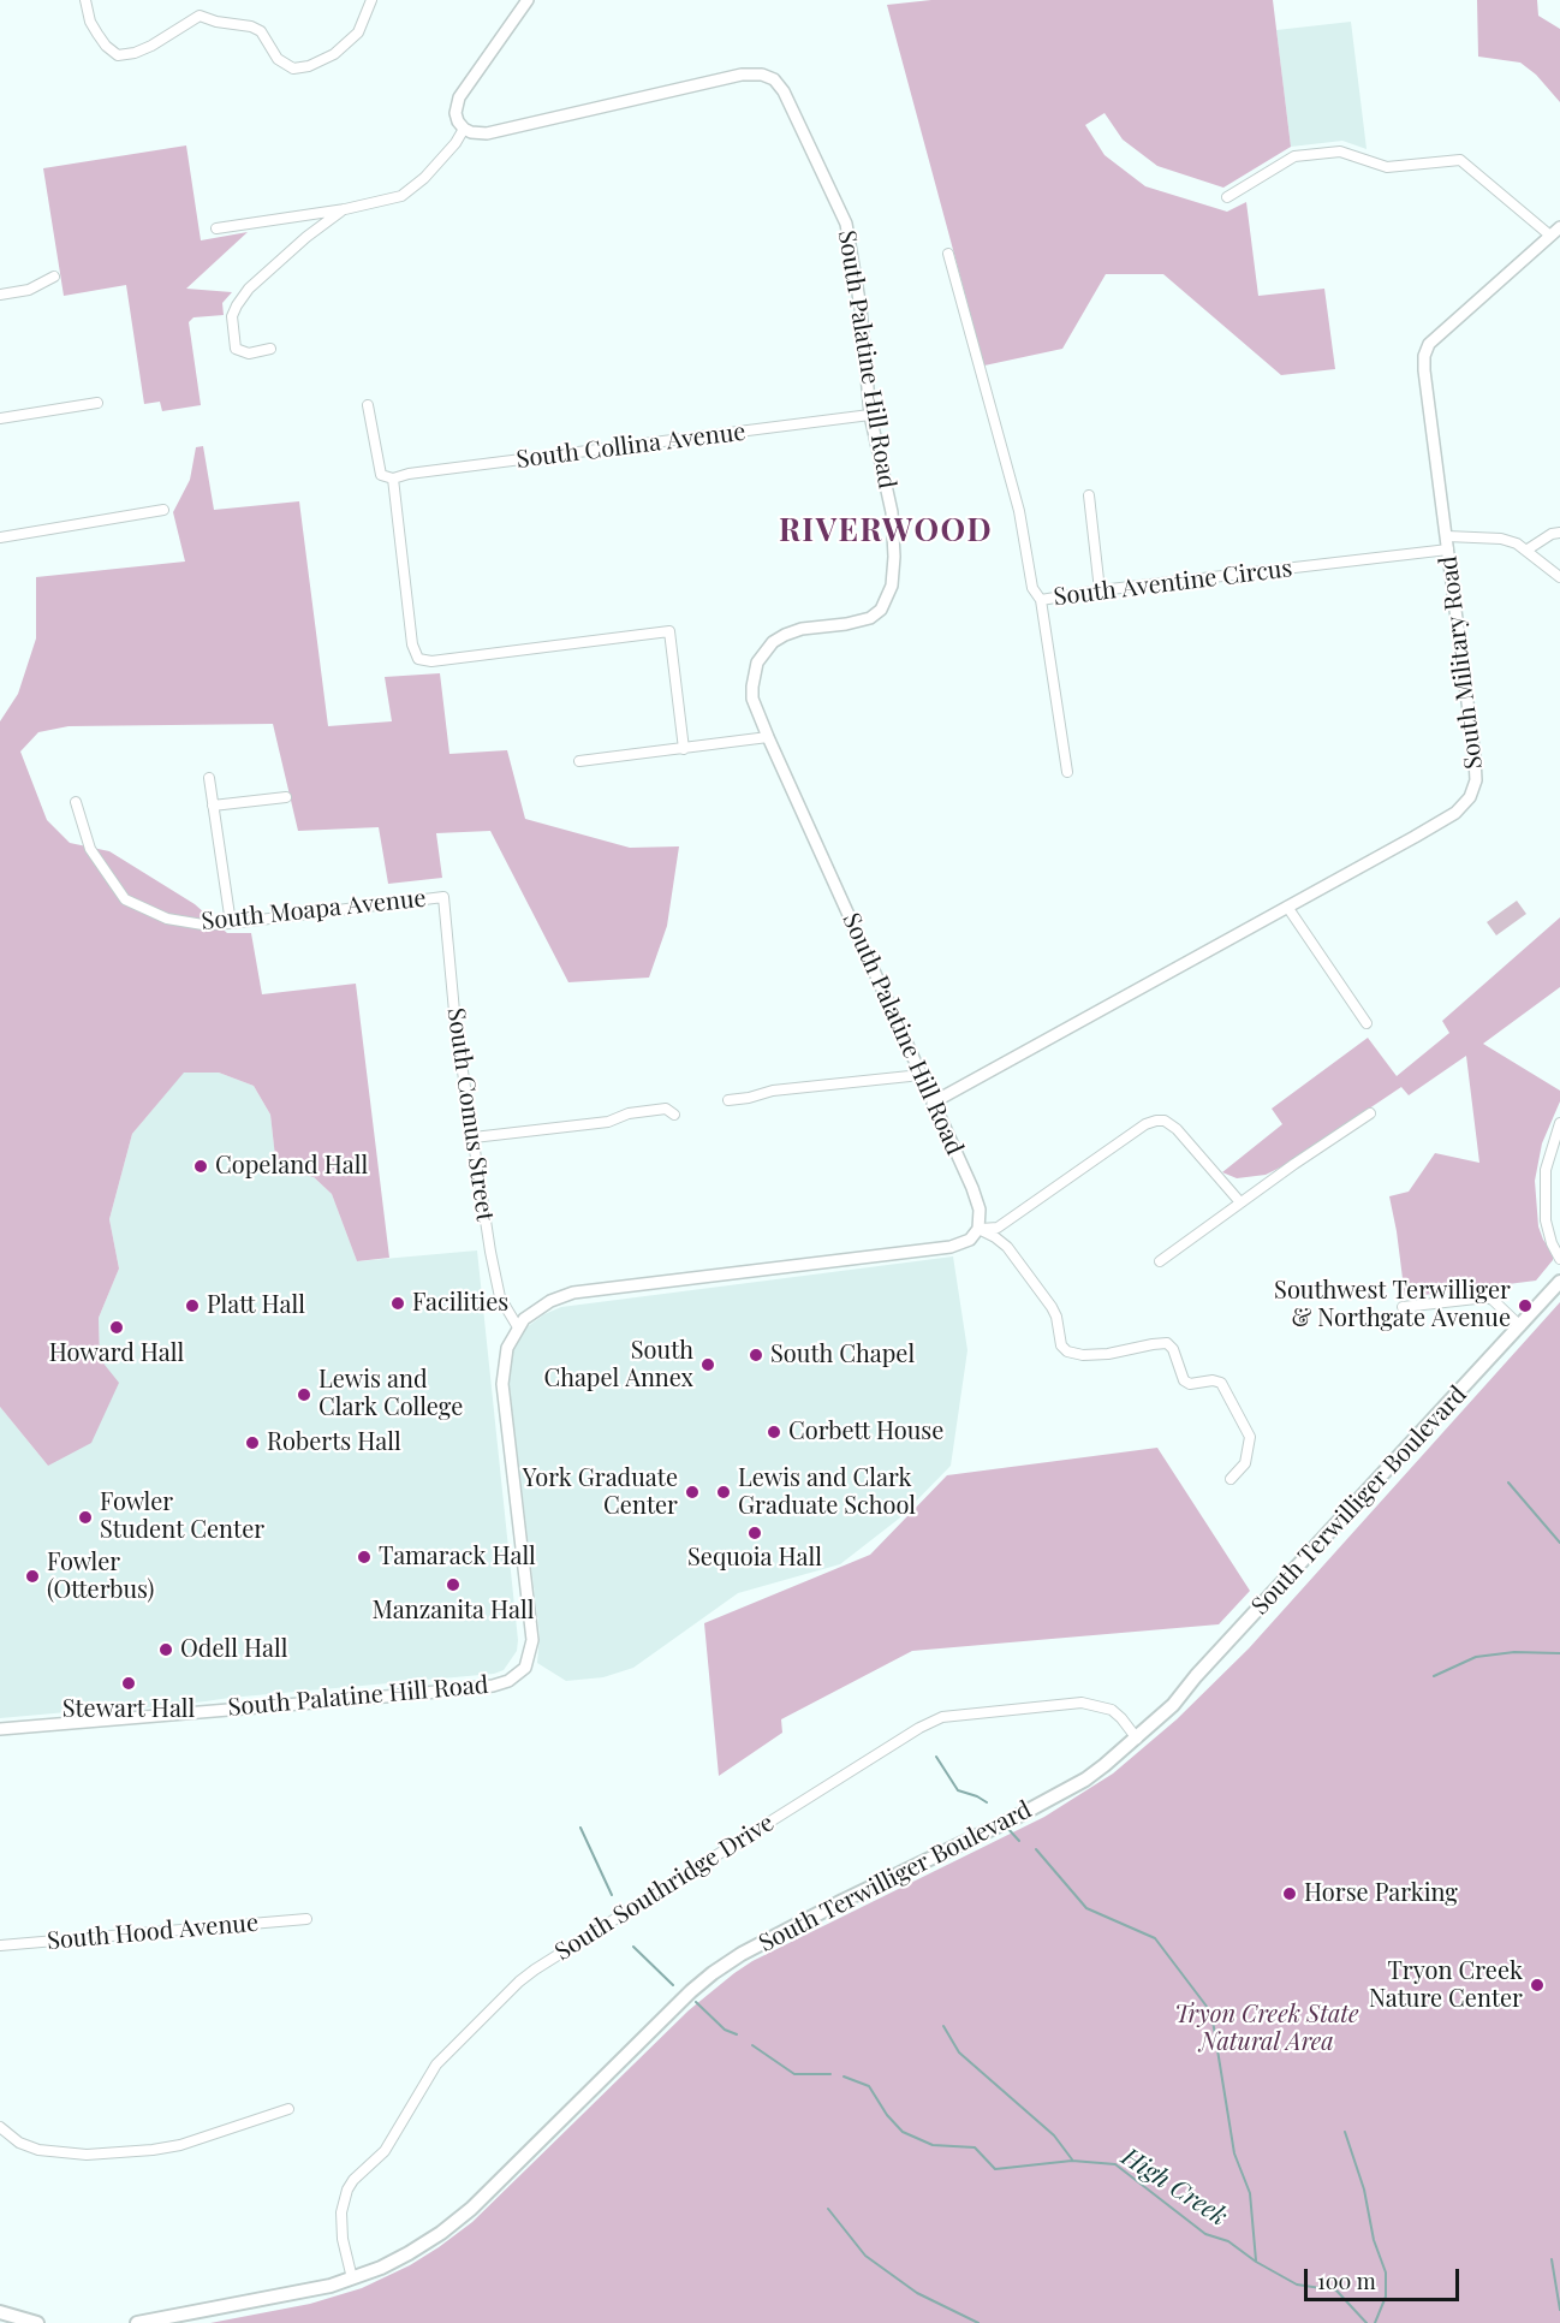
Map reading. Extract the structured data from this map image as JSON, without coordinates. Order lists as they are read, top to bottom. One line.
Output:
{"streets":{"main road":["South Terwilliger Boulevard"],"street":["South Palatine Hill Road","South Collina Avenue","South Aventine Circus","South Military Road","South Moapa Avenue","South Comus Street","South Southridge Drive","South Hood Avenue"]},"crossings":[["South Palatine Hill Road","South Collina Avenue"],["South Palatine Hill Road","South Military Road"],["South Palatine Hill Road","South Comus Street"],["South Aventine Circus","South Military Road"],["South Moapa Avenue","South Comus Street"],["South Terwilliger Boulevard","South Southridge Drive"]],"districts":["RIVERWOOD"],"water":["High Creek"],"parks":["Tryon Creek State Natural Area"],"places":["Copeland Hall","Facilities","Platt Hall","Southwest Terwilliger & Northgate Avenue","Howard Hall","South Chapel","South Chapel Annex","Lewis and Clark College","Corbett House","Roberts Hall","York Graduate Center","Lewis and Clark Graduate School","Fowler Student Center","Sequoia Hall","Tamarack Hall","Fowler (Otterbus)","Manzanita Hall","Odell Hall","Stewart Hall","Horse Parking","Tryon Creek Nature Center"],"scale_bar":"100 m"}
